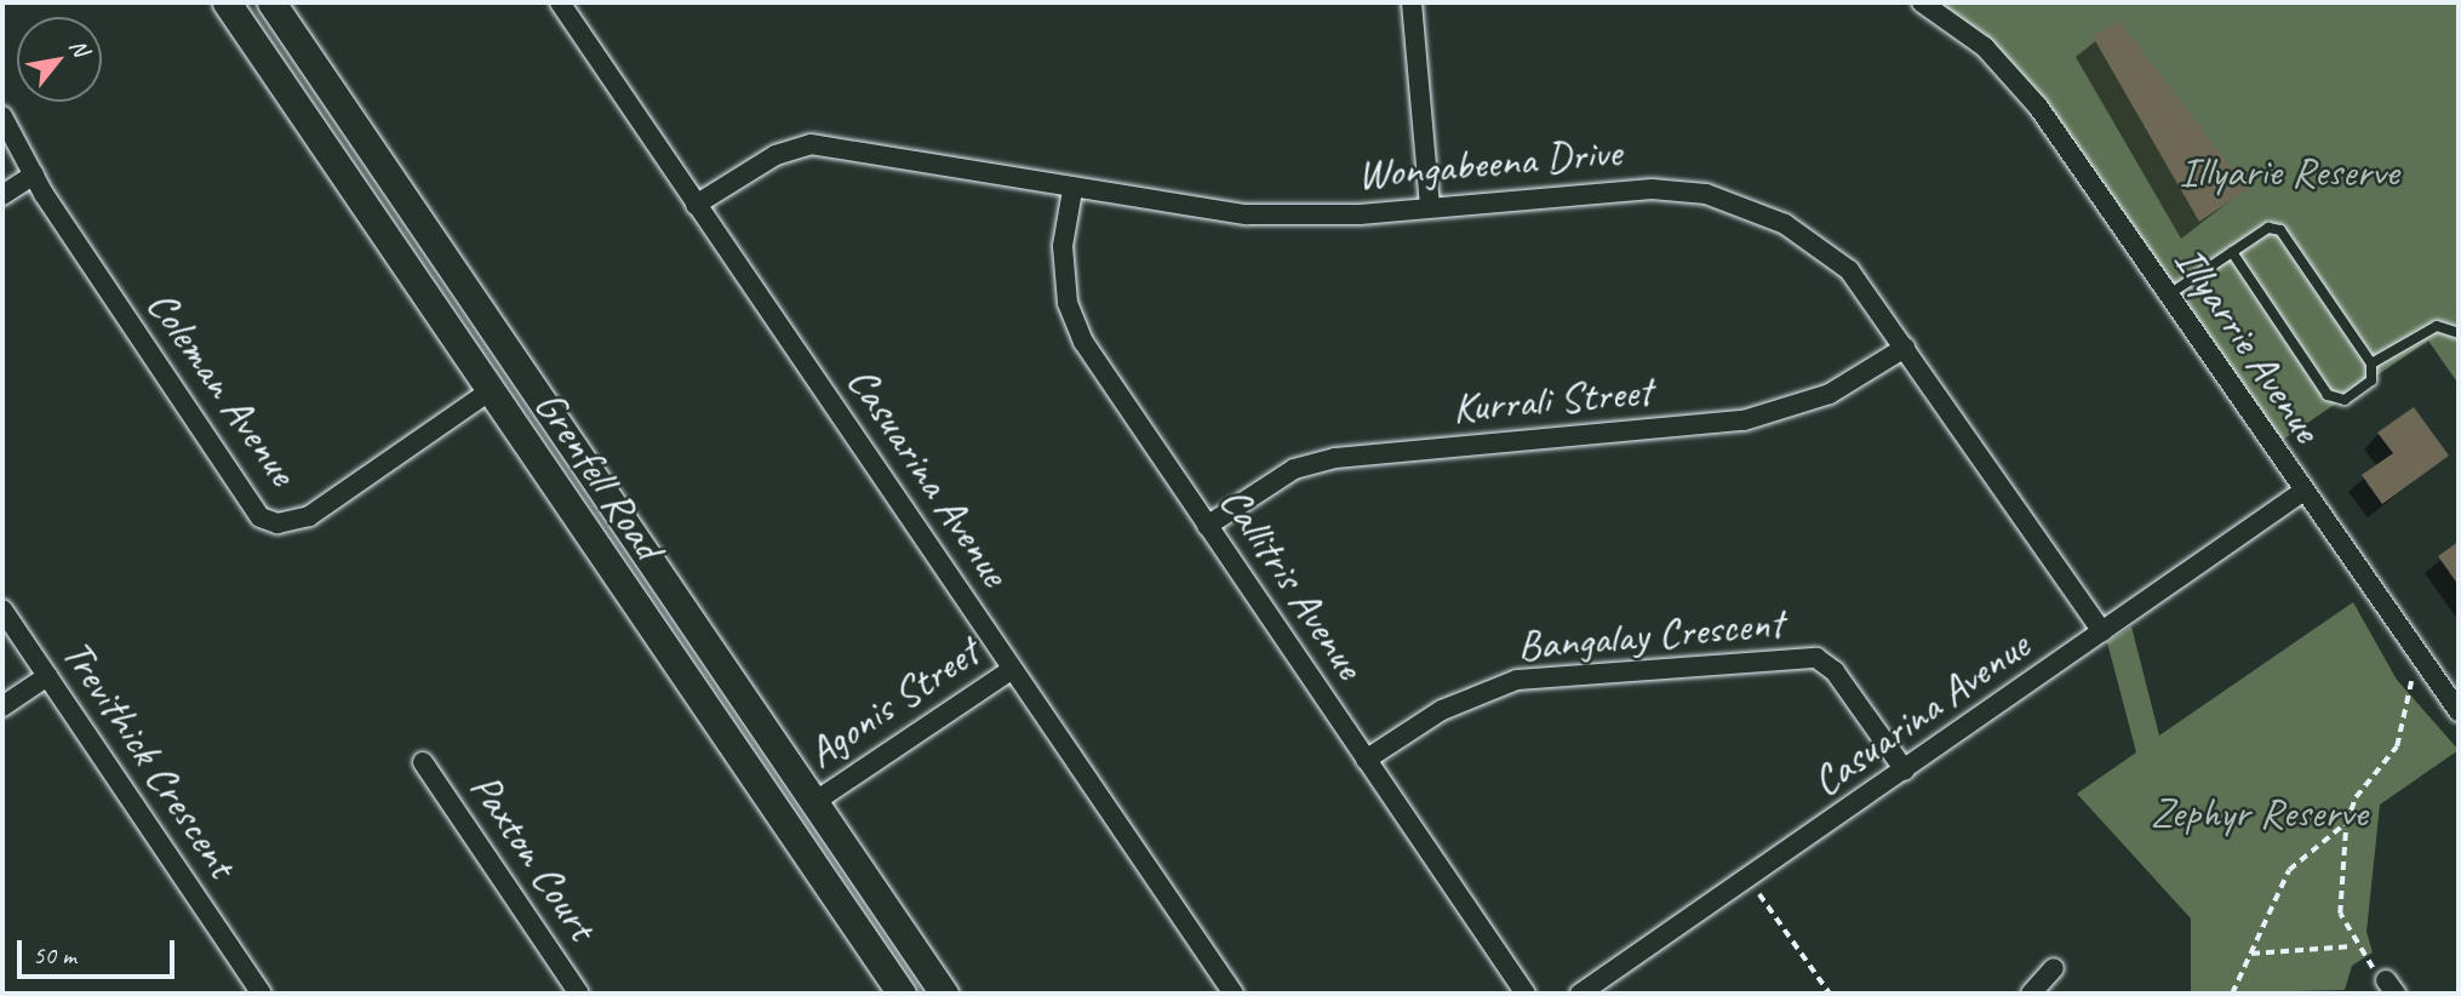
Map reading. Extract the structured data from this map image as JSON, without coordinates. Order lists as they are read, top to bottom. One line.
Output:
{"streets":{"main road":["Grenfell Road"],"street":["Wongabeena Drive","Illyarrie Avenue","Coleman Avenue","Kurrali Street","Casuarina Avenue","Callitris Avenue","Bangalay Crescent","Agonis Street","Trevithick Crescent","Paxton Court"]},"crossings":[["Wongabeena Drive","Kurrali Street"],["Wongabeena Drive","Casuarina Avenue"],["Wongabeena Drive","Callitris Avenue"],["Illyarrie Avenue","Casuarina Avenue"],["Coleman Avenue","Grenfell Road"],["Kurrali Street","Callitris Avenue"],["Grenfell Road","Agonis Street"],["Casuarina Avenue","Bangalay Crescent"],["Casuarina Avenue","Agonis Street"],["Callitris Avenue","Bangalay Crescent"]],"parks":["Illyarie Reserve","Zephyr Reserve"],"scale_bar":"50 m","north":"top right"}
